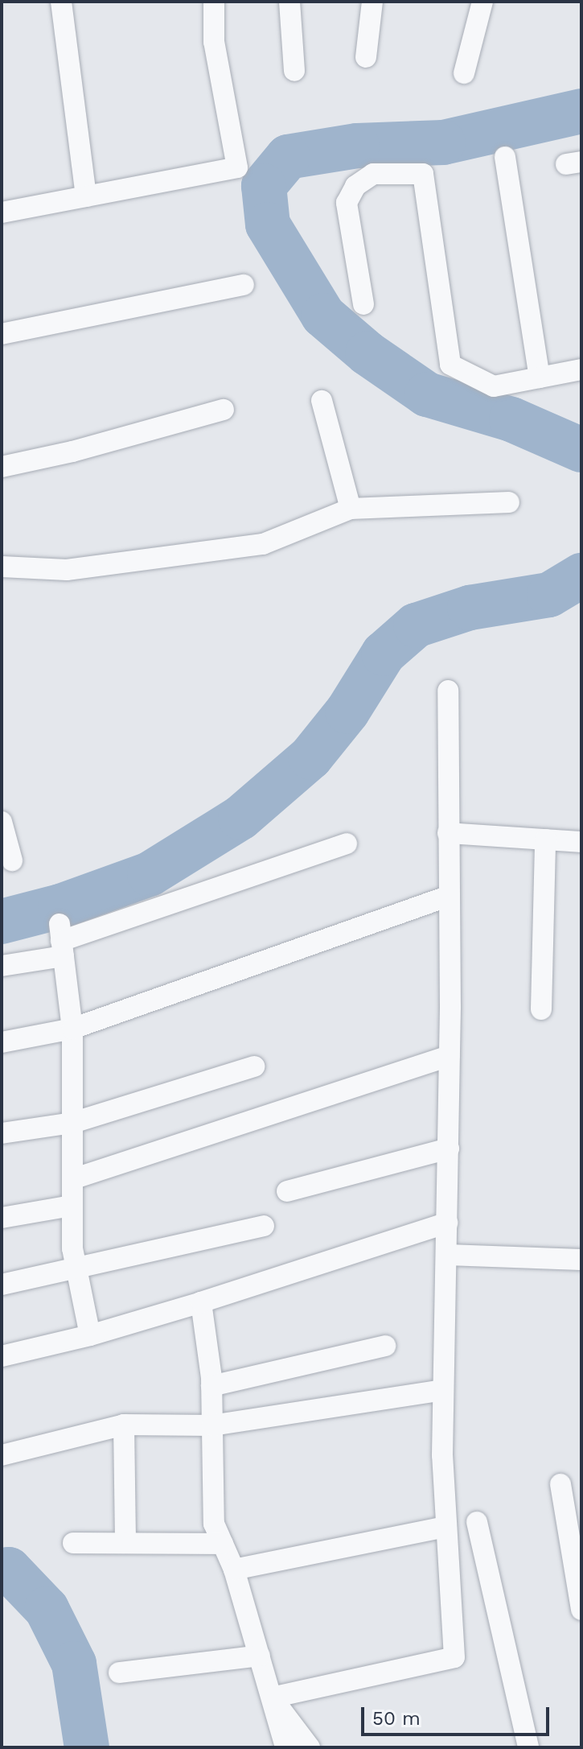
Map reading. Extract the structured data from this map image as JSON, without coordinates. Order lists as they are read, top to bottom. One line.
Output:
{"scale_bar":"50 m"}
